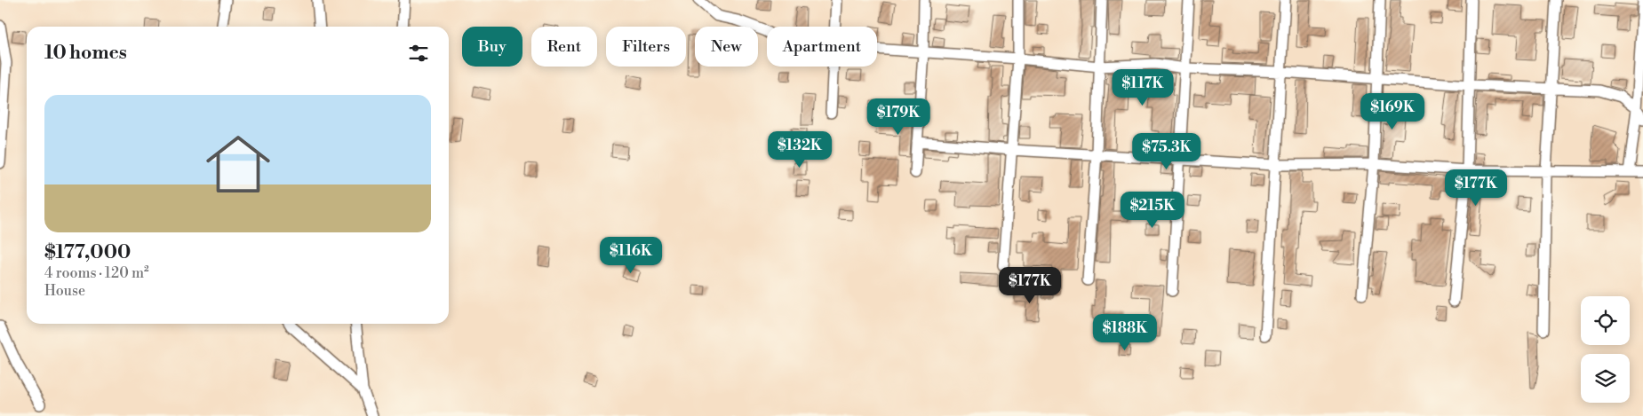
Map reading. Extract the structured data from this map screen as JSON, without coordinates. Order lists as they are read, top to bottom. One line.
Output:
{"page":{"chip":["Buy","Rent","Filters","New","Apartment"],"heading":"10 homes","price":["$117K","$169K","$179K","$132K","$75.3K","$177K","$215K","$116K","$177K","$188K"],"list":[{"name":"$177,000","note":"4 rooms · 120 m² · House"}]}}
